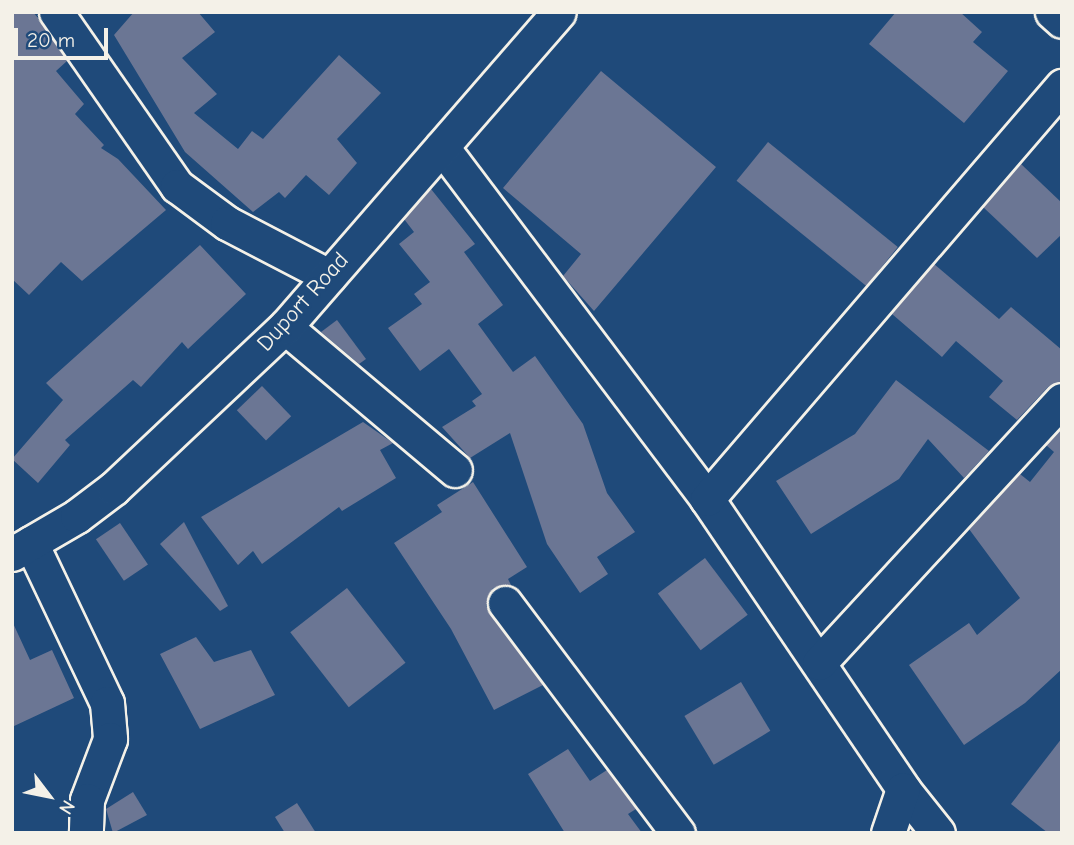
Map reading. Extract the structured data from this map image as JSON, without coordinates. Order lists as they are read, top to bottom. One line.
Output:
{"streets":{"street":["Duport Road"]},"scale_bar":"20 m","north":"bottom right"}
